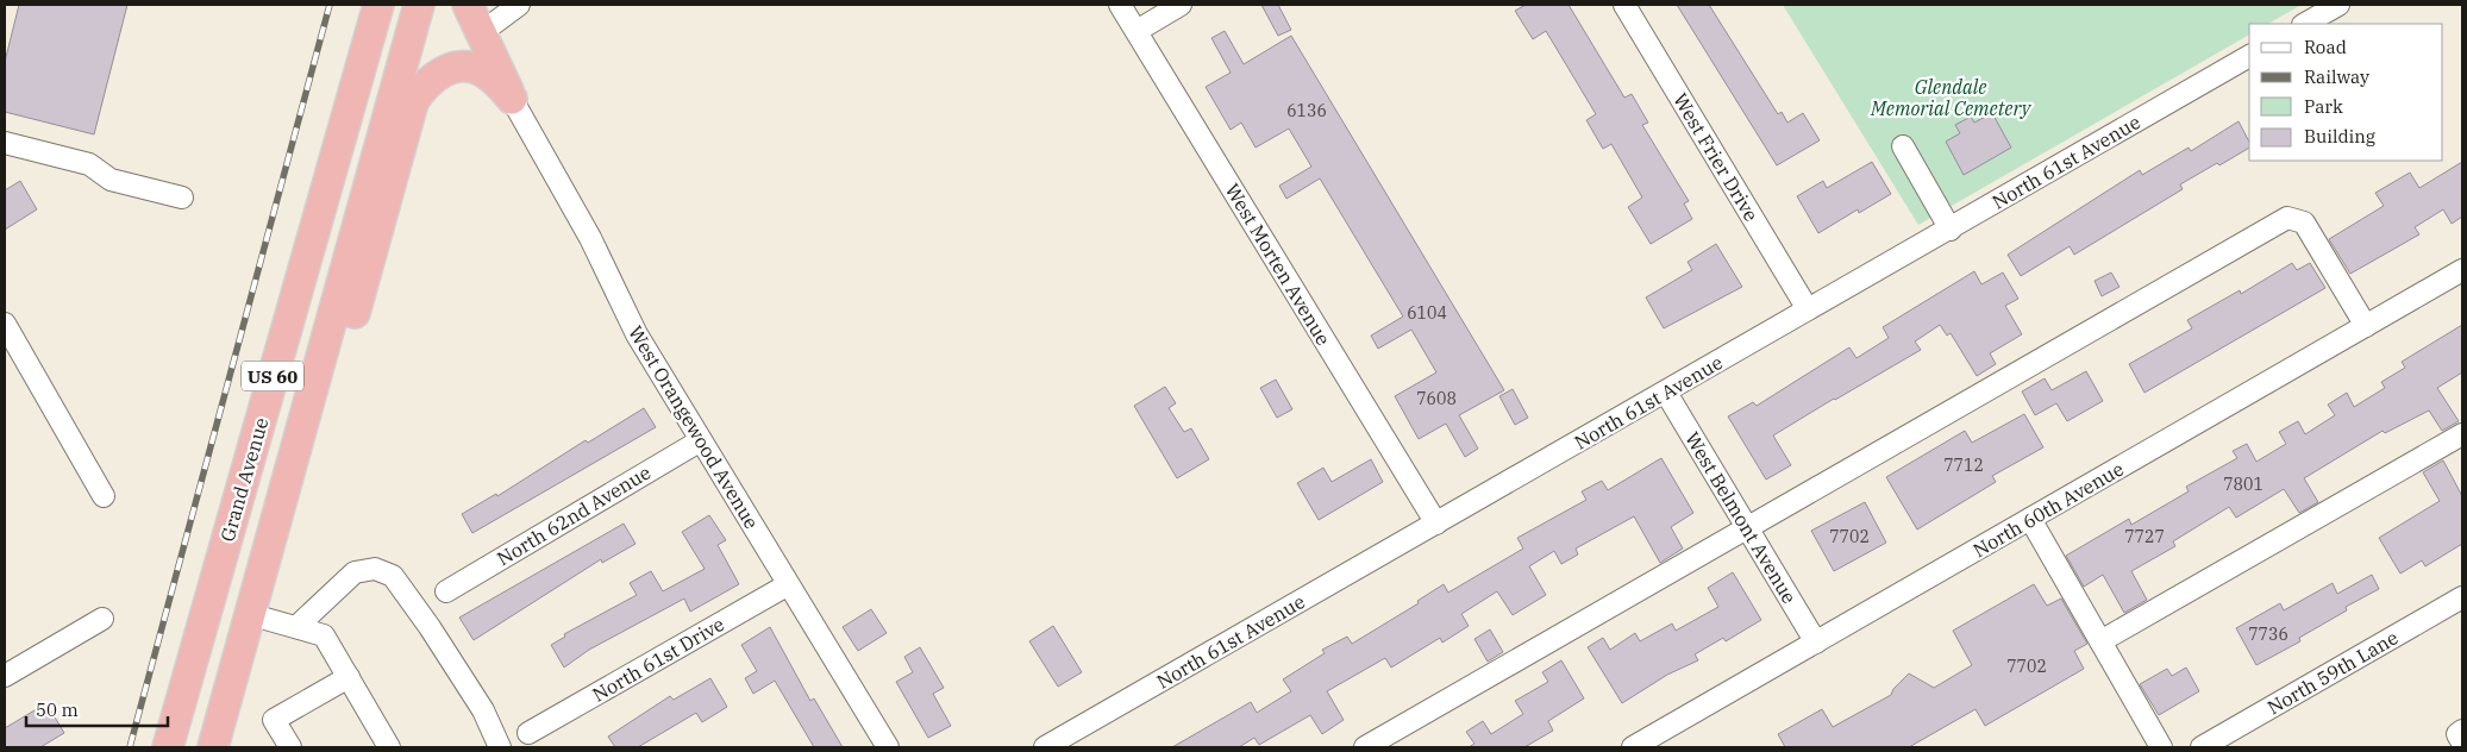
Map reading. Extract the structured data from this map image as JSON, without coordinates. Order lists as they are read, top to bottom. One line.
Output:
{"streets":{"highway":["US 60","Grand Avenue"],"street":["West Frier Drive","North 61st Avenue","West Morten Avenue","West Orangewood Avenue","North 60th Avenue","North 62nd Avenue","West Belmont Avenue","North 61st Drive","North 59th Lane"]},"crossings":[["West Frier Drive","North 61st Avenue"],["North 61st Avenue","West Morten Avenue"],["North 61st Avenue","West Belmont Avenue"],["West Orangewood Avenue","North 62nd Avenue"],["West Orangewood Avenue","North 61st Drive"],["North 60th Avenue","West Belmont Avenue"]],"parks":["Glendale Memorial Cemetery"],"house_numbers":["6136","6104","7608","7712","7801","7702","7727","7736","7702"],"legend":["Road","Railway","Park","Building"],"scale_bar":"50 m"}
